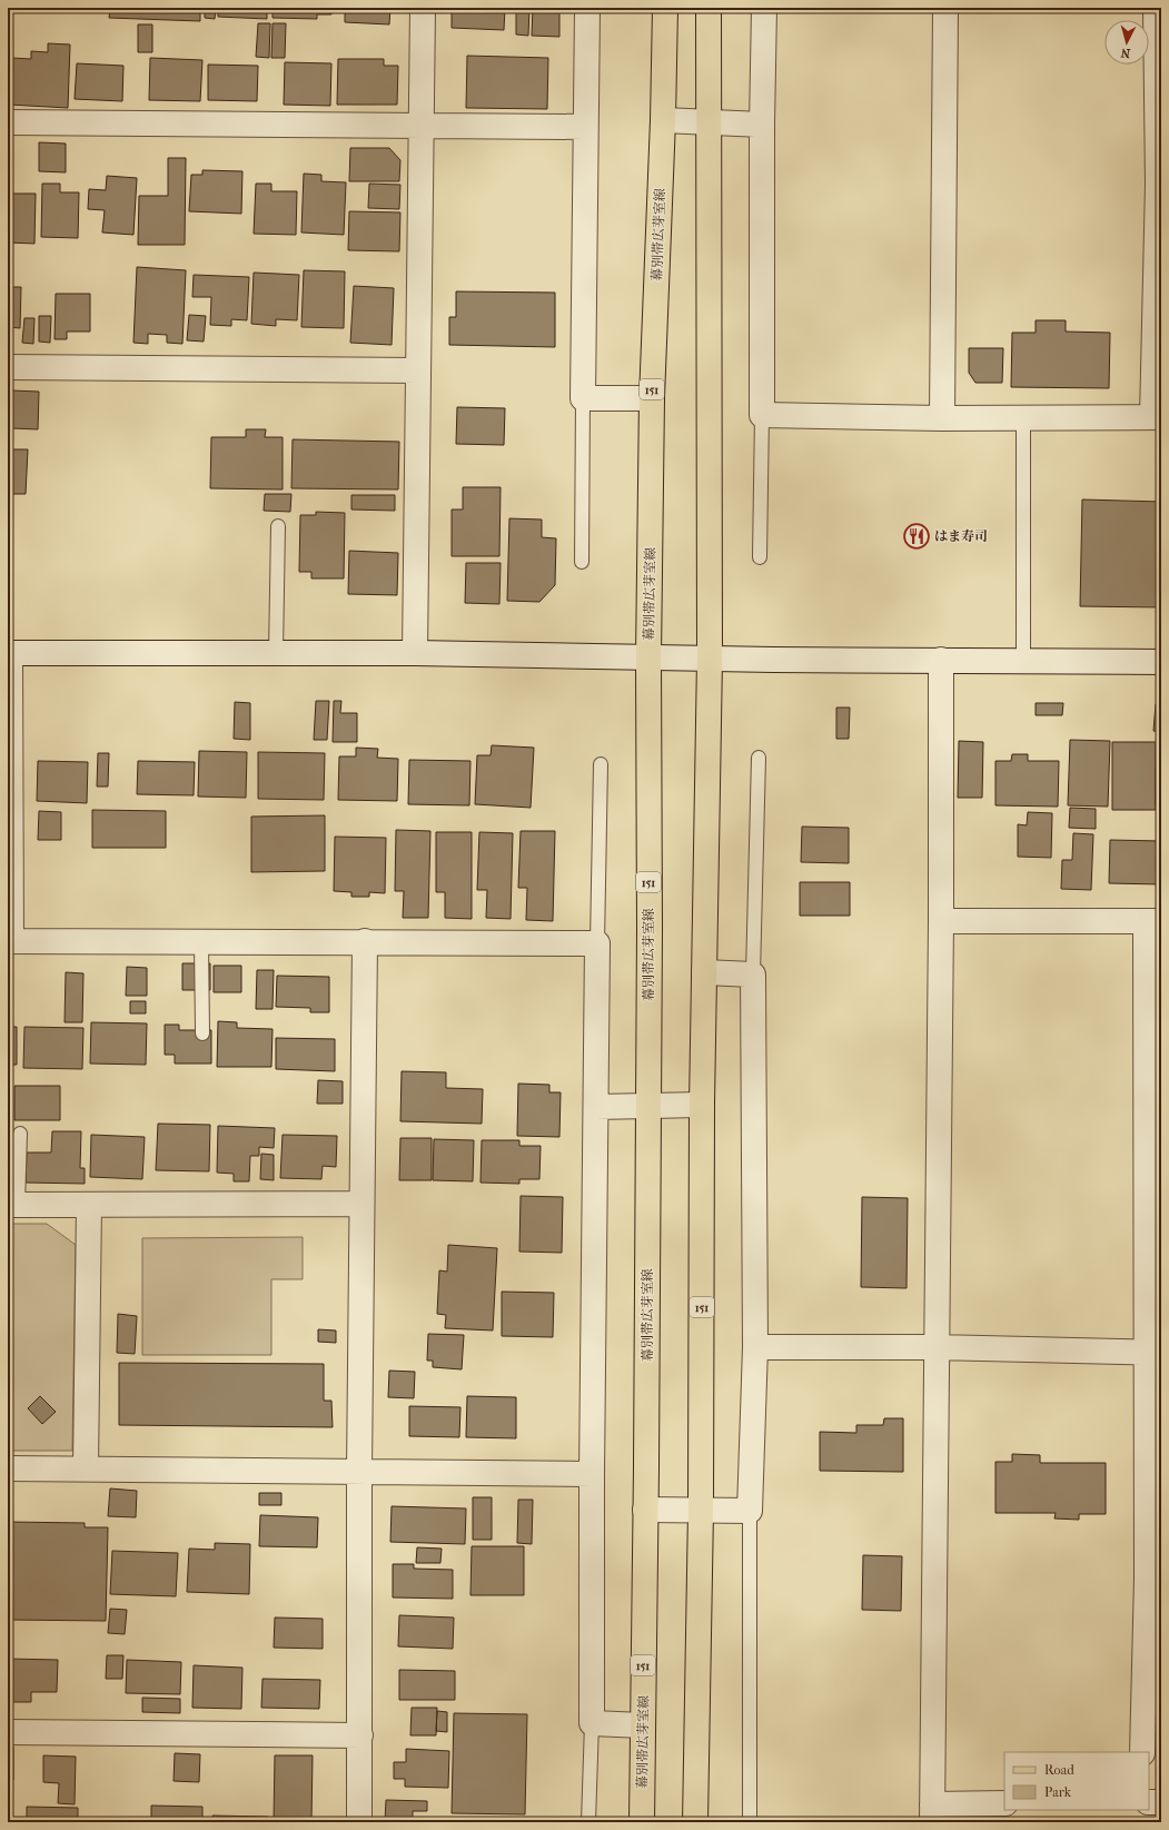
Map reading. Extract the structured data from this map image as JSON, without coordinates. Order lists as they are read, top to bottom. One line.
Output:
{"streets":{"main road":["幕別帯広芽室線","151"]},"places":{"restaurant":["はま寿司"]},"legend":["Road","Park"],"north":"bottom"}
